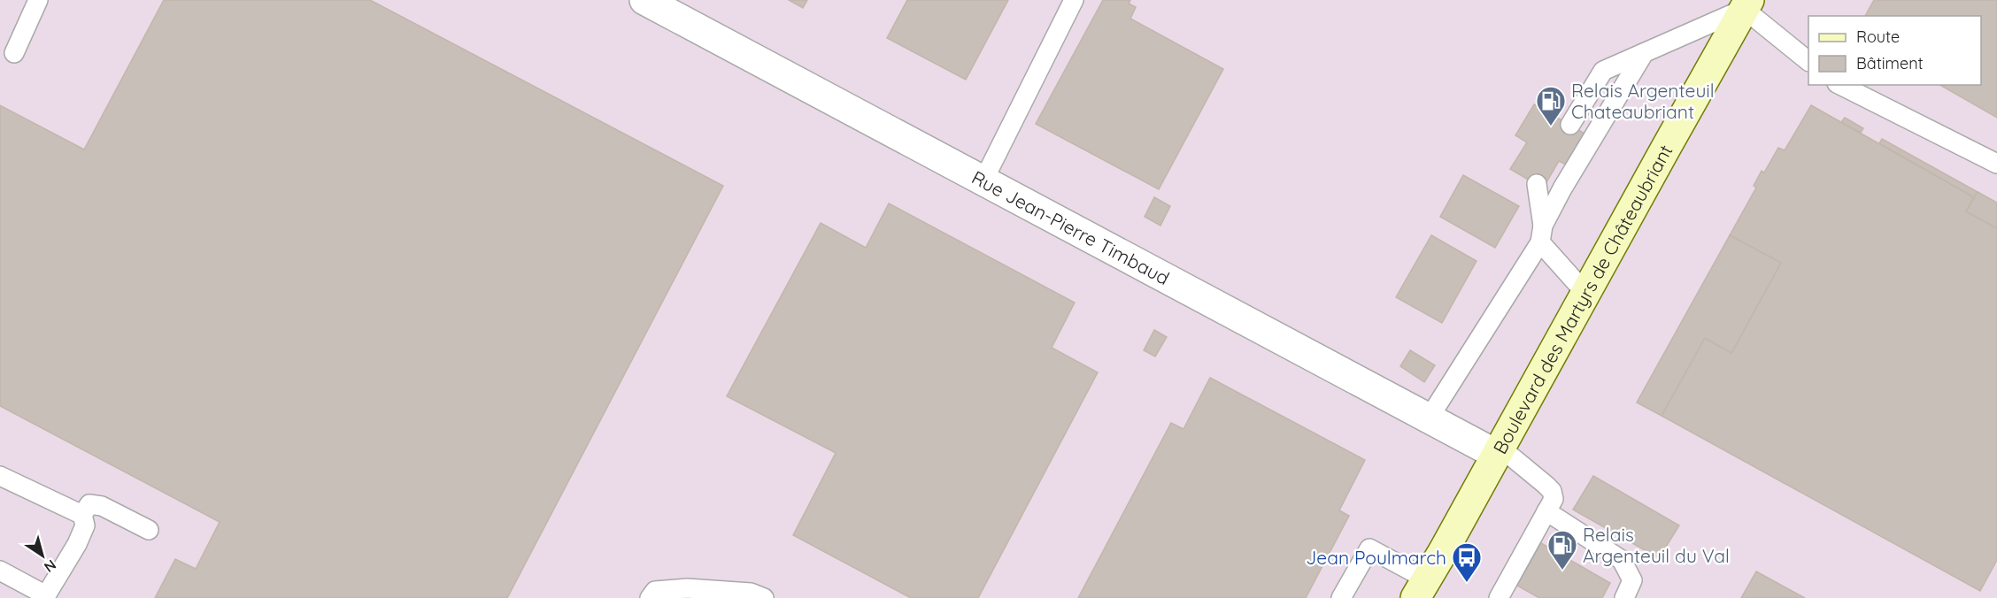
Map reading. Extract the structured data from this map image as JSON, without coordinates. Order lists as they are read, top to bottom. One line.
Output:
{"streets":{"main road":["Boulevard des Martyrs de Châteaubriant"],"street":["Rue Jean-Pierre Timbaud"]},"crossings":[["Rue Jean-Pierre Timbaud","Boulevard des Martyrs de Châteaubriant"]],"places":{"fuel station":["Relais Argenteuil Chateaubriant","Relais Argenteuil du Val"],"bus stop":["Jean Poulmarch"]},"legend":["Route","Bâtiment"],"north":"bottom right"}
